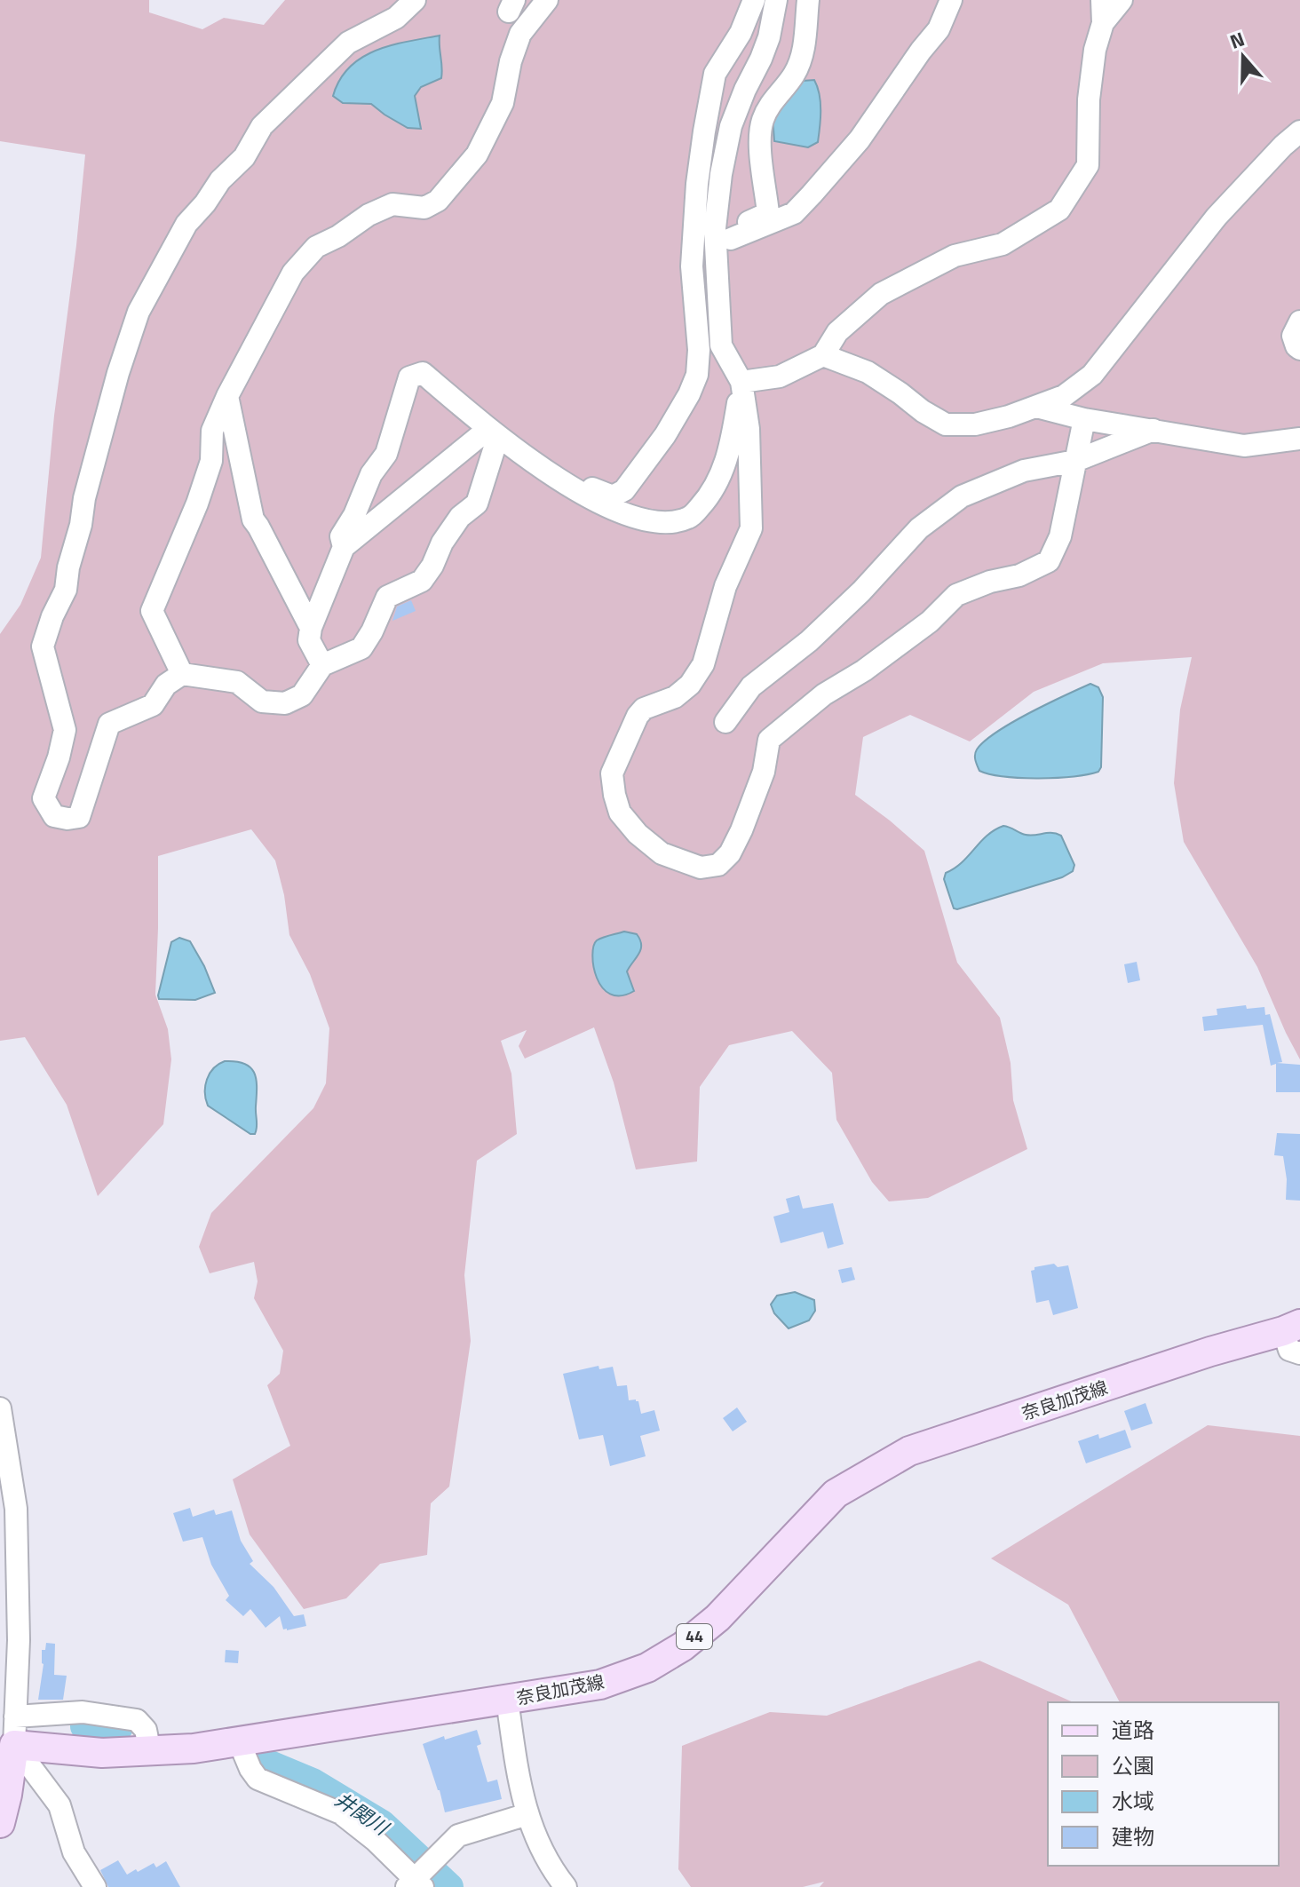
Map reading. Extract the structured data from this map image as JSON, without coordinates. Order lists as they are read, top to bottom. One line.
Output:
{"streets":{"main road":["奈良加茂線","44"]},"water":["井関川"],"legend":["道路","公園","水域","建物"],"north":"top"}
